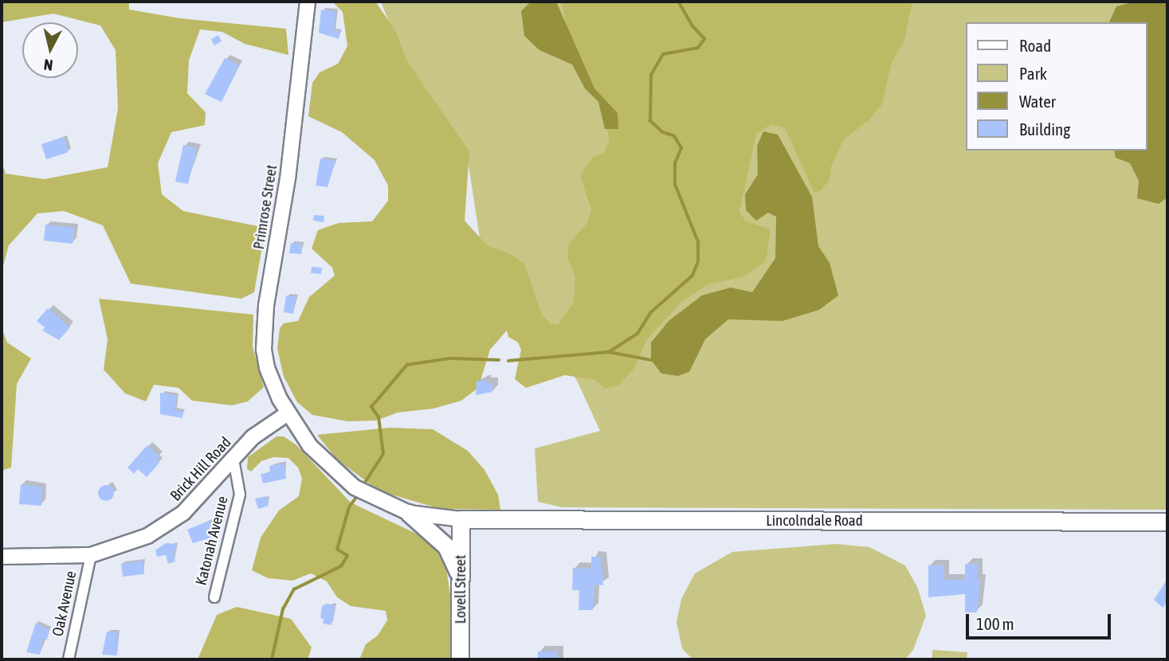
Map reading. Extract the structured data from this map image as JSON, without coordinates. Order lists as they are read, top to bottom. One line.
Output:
{"streets":{"main road":["Primrose Street","Brick Hill Road","Lincolndale Road","Lovell Street"],"street":["Katonah Avenue","Oak Avenue"]},"crossings":[["Primrose Street","Brick Hill Road"],["Primrose Street","Lincolndale Road"],["Primrose Street","Lovell Street"],["Brick Hill Road","Katonah Avenue"],["Brick Hill Road","Oak Avenue"],["Lincolndale Road","Lovell Street"]],"legend":["Road","Park","Water","Building"],"scale_bar":"100 m","north":"bottom"}
